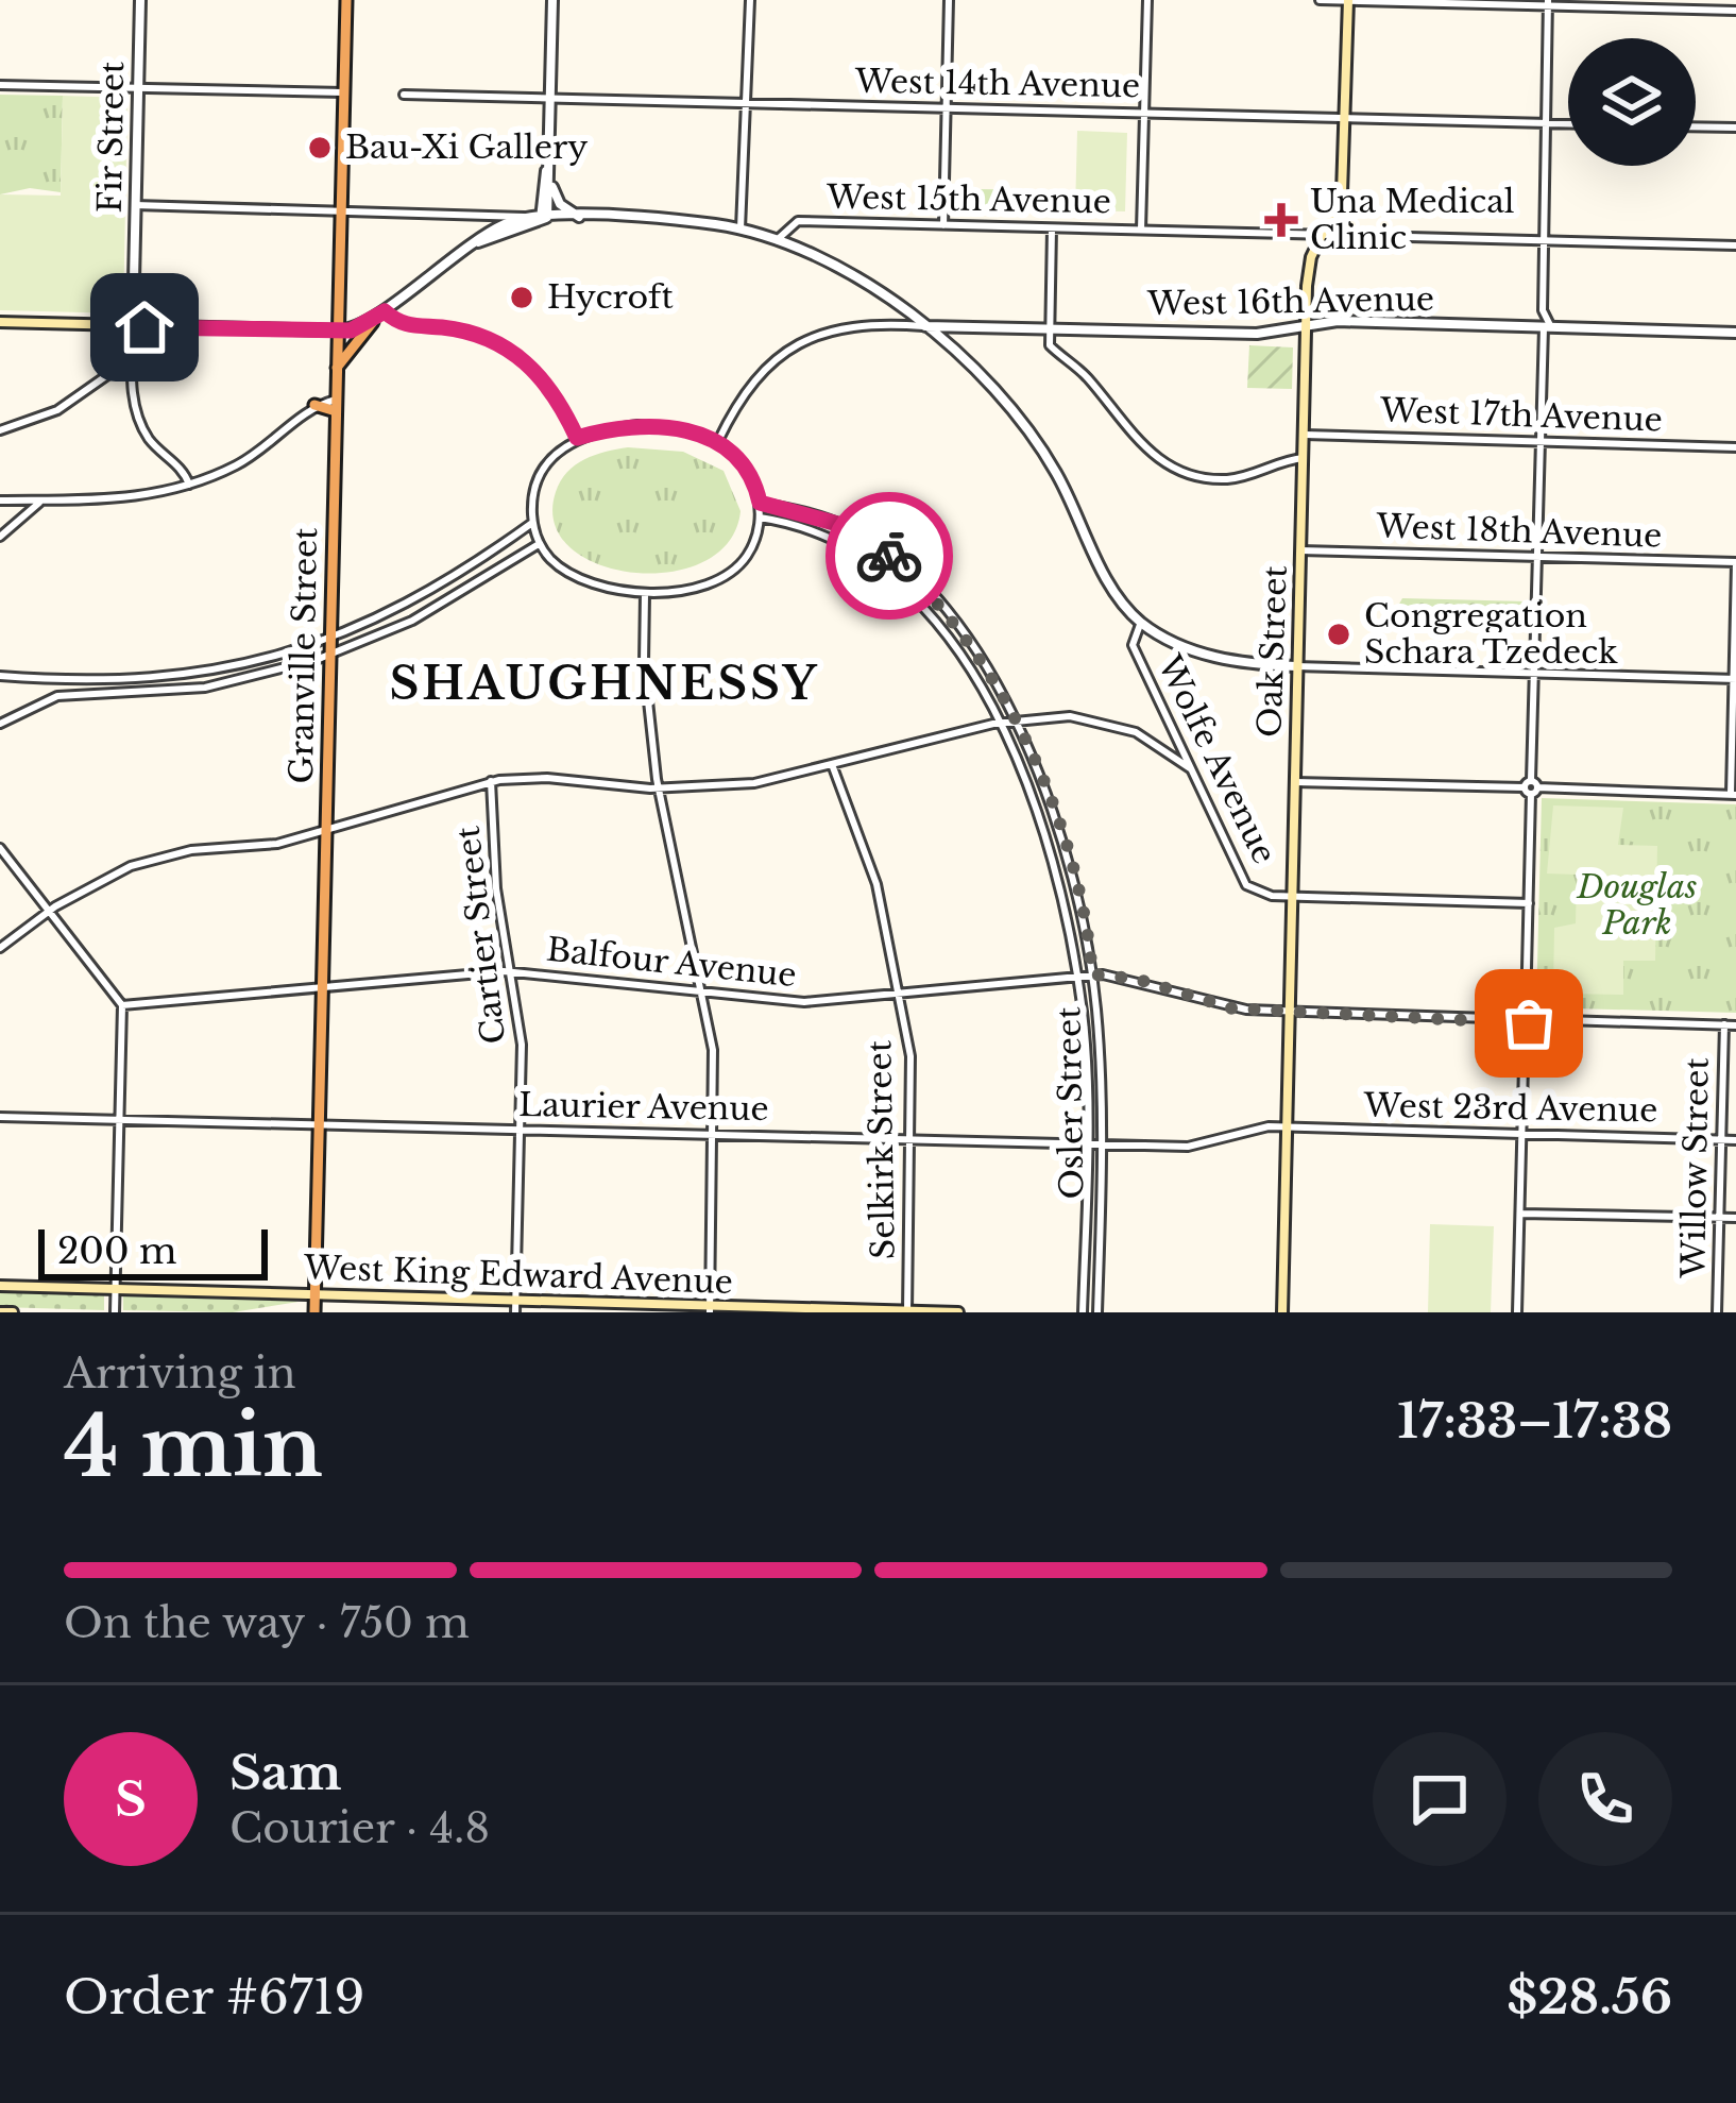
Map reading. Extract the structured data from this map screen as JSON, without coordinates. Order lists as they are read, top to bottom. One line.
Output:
{"streets":{"highway":["Granville Street"],"main road":["Oak Street","West King Edward Avenue"],"street":["West 14th Avenue","Fir Street","West 15th Avenue","West 16th Avenue","West 17th Avenue","West 18th Avenue","Wolfe Avenue","Cartier Street","Balfour Avenue","Osler Street","Laurier Avenue","West 23rd Avenue","Selkirk Street","Willow Street"]},"crossings":[["West 14th Avenue","Oak Street"],["West 15th Avenue","Oak Street"],["West 15th Avenue","Wolfe Avenue"],["West 16th Avenue","Oak Street"],["West 16th Avenue","Wolfe Avenue"],["West 17th Avenue","Oak Street"],["West 18th Avenue","Oak Street"],["Oak Street","Wolfe Avenue"],["Oak Street","Balfour Avenue"],["Oak Street","Laurier Avenue"],["Oak Street","West 23rd Avenue"],["Granville Street","Balfour Avenue"],["Granville Street","Laurier Avenue"],["Granville Street","West King Edward Avenue"],["Cartier Street","Balfour Avenue"],["Cartier Street","Laurier Avenue"],["Cartier Street","West King Edward Avenue"],["Balfour Avenue","Osler Street"],["Balfour Avenue","Selkirk Street"],["Balfour Avenue","Willow Street"],["Osler Street","Laurier Avenue"],["Laurier Avenue","West 23rd Avenue"],["Laurier Avenue","Selkirk Street"],["West 23rd Avenue","Willow Street"],["Selkirk Street","West King Edward Avenue"]],"districts":["SHAUGHNESSY"],"parks":["Douglas Park"],"places":{"other":["Bau-Xi Gallery","Hycroft","Congregation Schara Tzedeck"],"health":["Una Medical Clinic"]},"scale_bar":"200 m","page":{"scale":"200 m","heading":["4 min","Arriving in","17:33–17:38"],"panel":["Sam","Courier · 4.8","Order #6719","$28.56"],"bar":"On the way · 750 m","round":"S"}}
